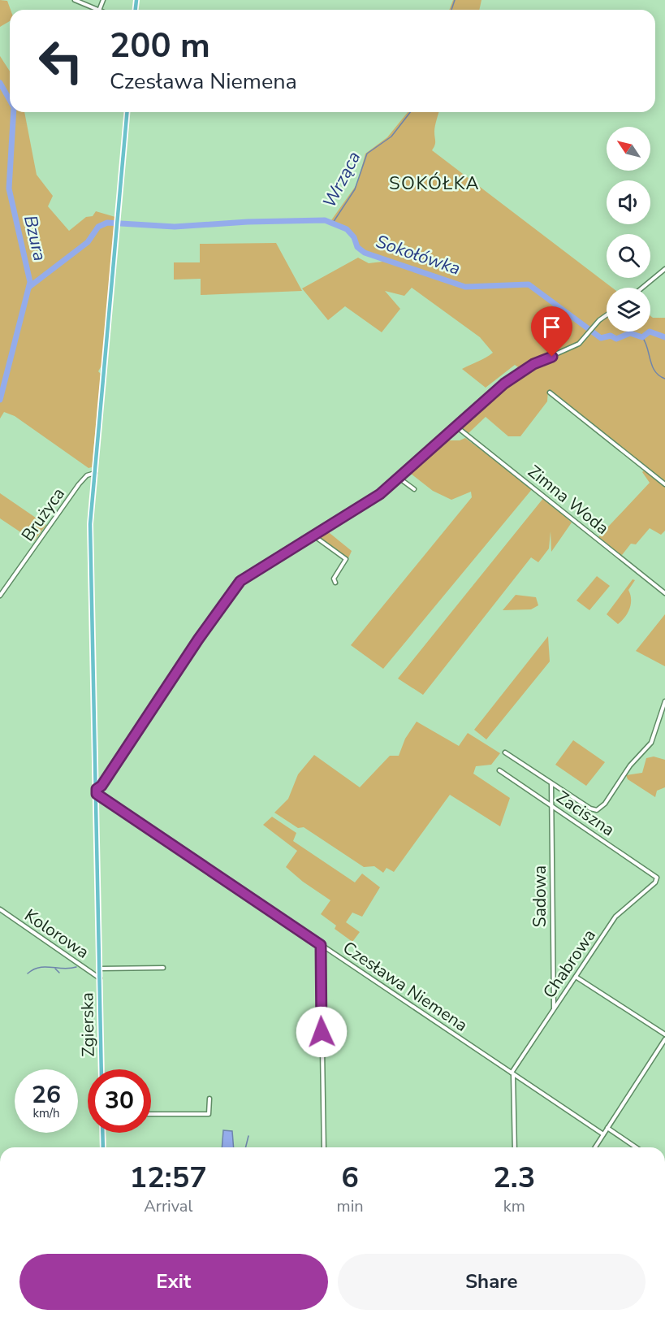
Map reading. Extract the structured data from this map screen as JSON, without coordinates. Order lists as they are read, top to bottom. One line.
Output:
{"streets":{"main road":["Zgierska"],"street":["Zimna Woda","Brużyca","Zaciszna","Sadowa","Kolorowa","Chabrowa","Czesława Niemena"]},"crossings":[["Brużyca","Zgierska"],["Zaciszna","Sadowa"],["Zaciszna","Chabrowa"],["Sadowa","Chabrowa"],["Kolorowa","Zgierska"],["Chabrowa","Czesława Niemena"],["Czesława Niemena","Zgierska"]],"districts":["SOKÓŁKA"],"water":["Wrząca","Bzura","Sokołówka"],"north":"top left","page":{"turn":["200 m","Czesława Niemena"],"speed":"26 km/h","limit":"30","eta":["12:57","Arrival","6","min","2.3","km"],"buttons":["Exit","Share"]}}
